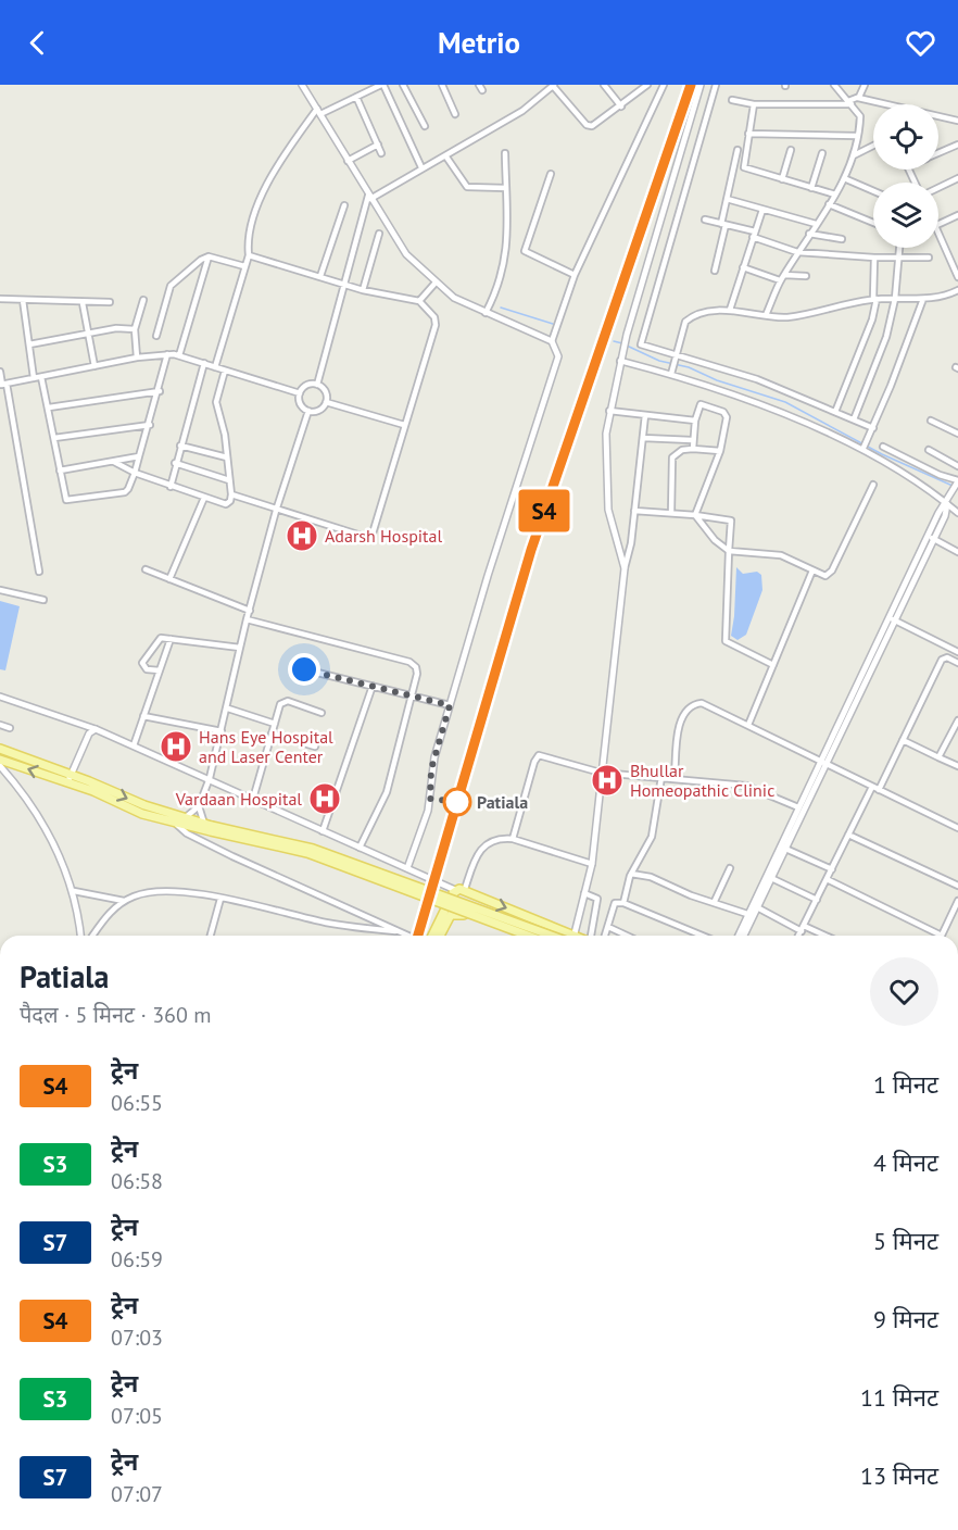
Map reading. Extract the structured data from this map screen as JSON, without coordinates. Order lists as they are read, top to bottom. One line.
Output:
{"places":{"hospital":["Adarsh Hospital","Hans Eye Hospital and Laser Center","Bhullar Homeopathic Clinic","Vardaan Hospital"],"other":["Patiala"]},"page":{"header":"Metrio","on_map":"S4","heading":["Patiala","पैदल · 5 मिनट · 360 m"],"list":[{"mark":"S4","name":"ट्रेन","note":"06:55","value":"1 मिनट"},{"mark":"S3","name":"ट्रेन","note":"06:58","value":"4 मिनट"},{"mark":"S7","name":"ट्रेन","note":"06:59","value":"5 मिनट"},{"mark":"S4","name":"ट्रेन","note":"07:03","value":"9 मिनट"},{"mark":"S3","name":"ट्रेन","note":"07:05","value":"11 मिनट"},{"mark":"S7","name":"ट्रेन","note":"07:07","value":"13 मिनट"}]}}
